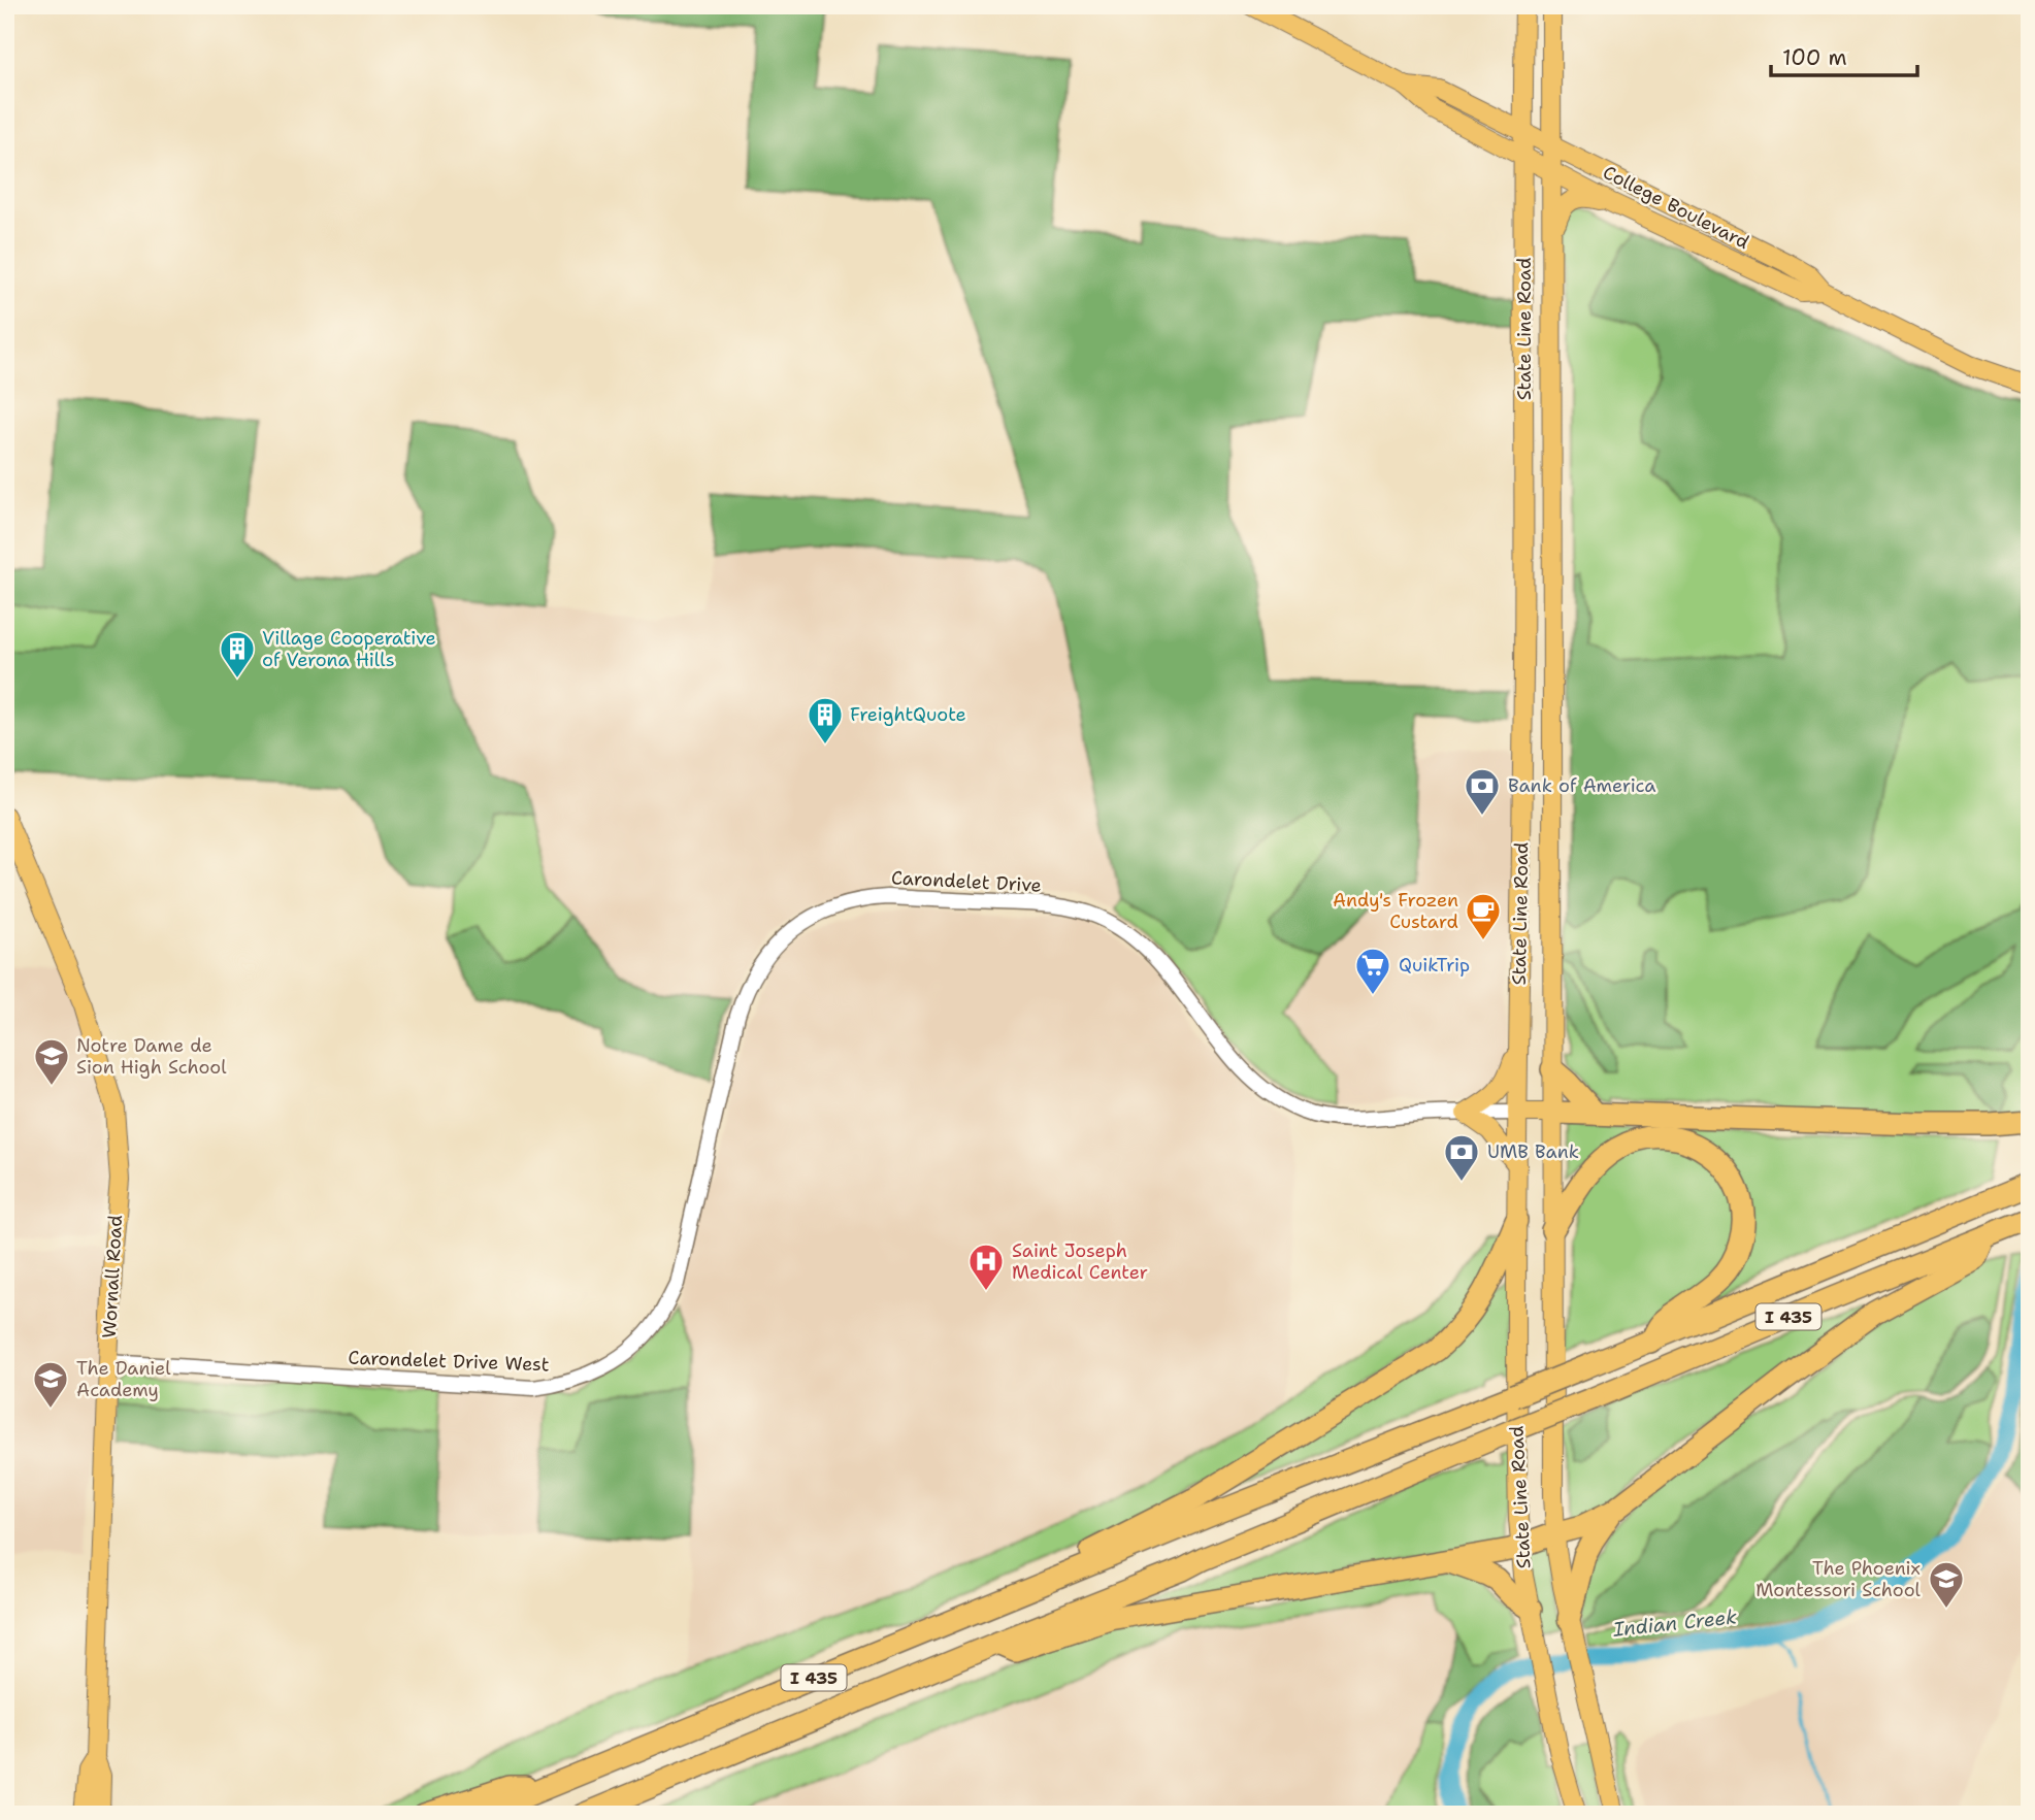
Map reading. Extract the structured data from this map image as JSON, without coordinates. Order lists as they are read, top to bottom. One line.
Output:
{"streets":{"highway":["I 435"],"main road":["College Boulevard","State Line Road","Wornall Road"],"street":["Carondelet Drive","Carondelet Drive West"]},"crossings":[["College Boulevard","State Line Road"],["Carondelet Drive","Carondelet Drive West"],["Wornall Road","Carondelet Drive West"]],"water":["Indian Creek"],"places":{"building":["Village Cooperative of Verona Hills","FreightQuote"],"bank":["Bank of America","UMB Bank"],"cafe":["Andy's Frozen Custard"],"supermarket":["QuikTrip"],"school or university":["Notre Dame de Sion High School","The Daniel Academy","The Phoenix Montessori School"],"hospital":["Saint Joseph Medical Center"]},"scale_bar":"100 m"}
